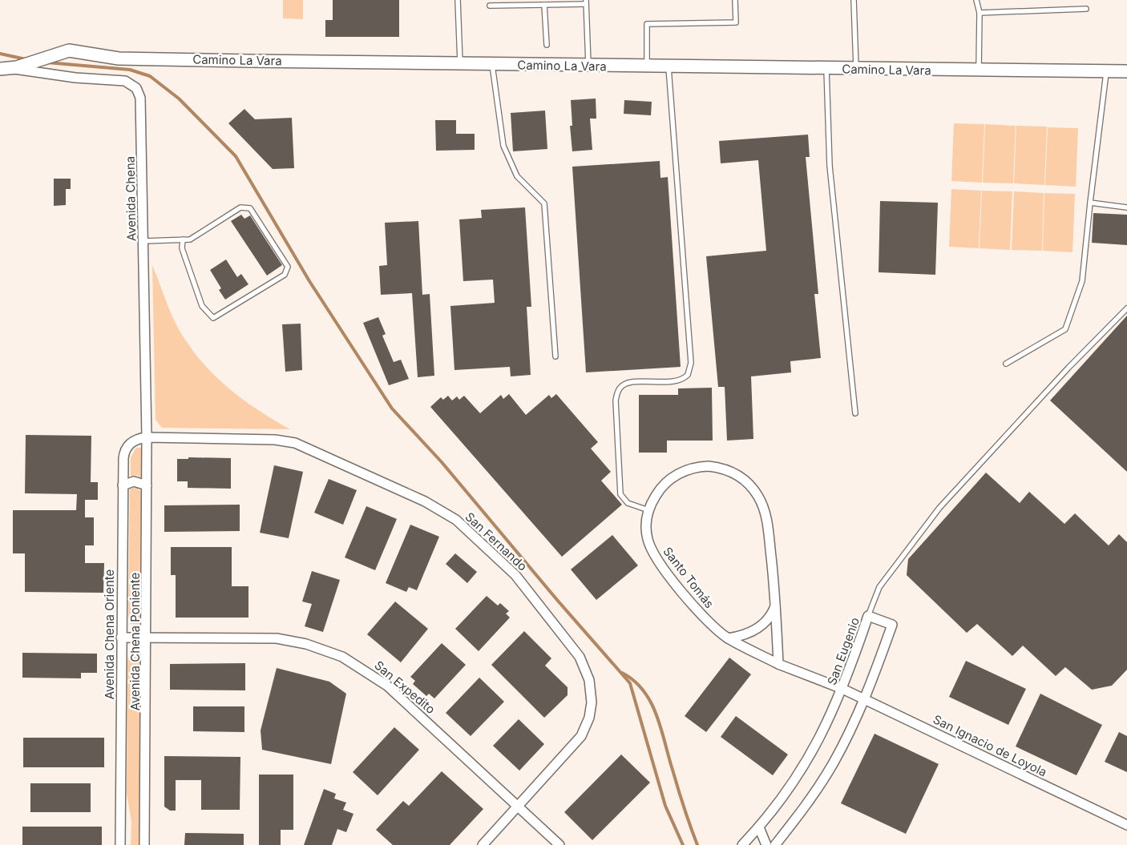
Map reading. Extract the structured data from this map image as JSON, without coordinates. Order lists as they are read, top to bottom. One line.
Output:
{"streets":{"street":["Camino La Vara","Avenida Chena","San Fernando","Santo Tomás","Avenida Chena Oriente","Avenida Chena Poniente","San Eugenio","San Expedito","San Ignacio de Loyola"]},"crossings":[["Camino La Vara","Avenida Chena"],["Avenida Chena","San Fernando"],["Avenida Chena","Avenida Chena Oriente"],["Avenida Chena","Avenida Chena Poniente"],["San Fernando","Avenida Chena Oriente"],["San Fernando","Avenida Chena Poniente"],["San Fernando","San Expedito"],["Santo Tomás","San Eugenio"],["Santo Tomás","San Ignacio de Loyola"],["Avenida Chena Oriente","Avenida Chena Poniente"],["Avenida Chena Oriente","San Expedito"],["Avenida Chena Poniente","San Expedito"],["San Eugenio","San Ignacio de Loyola"]]}
